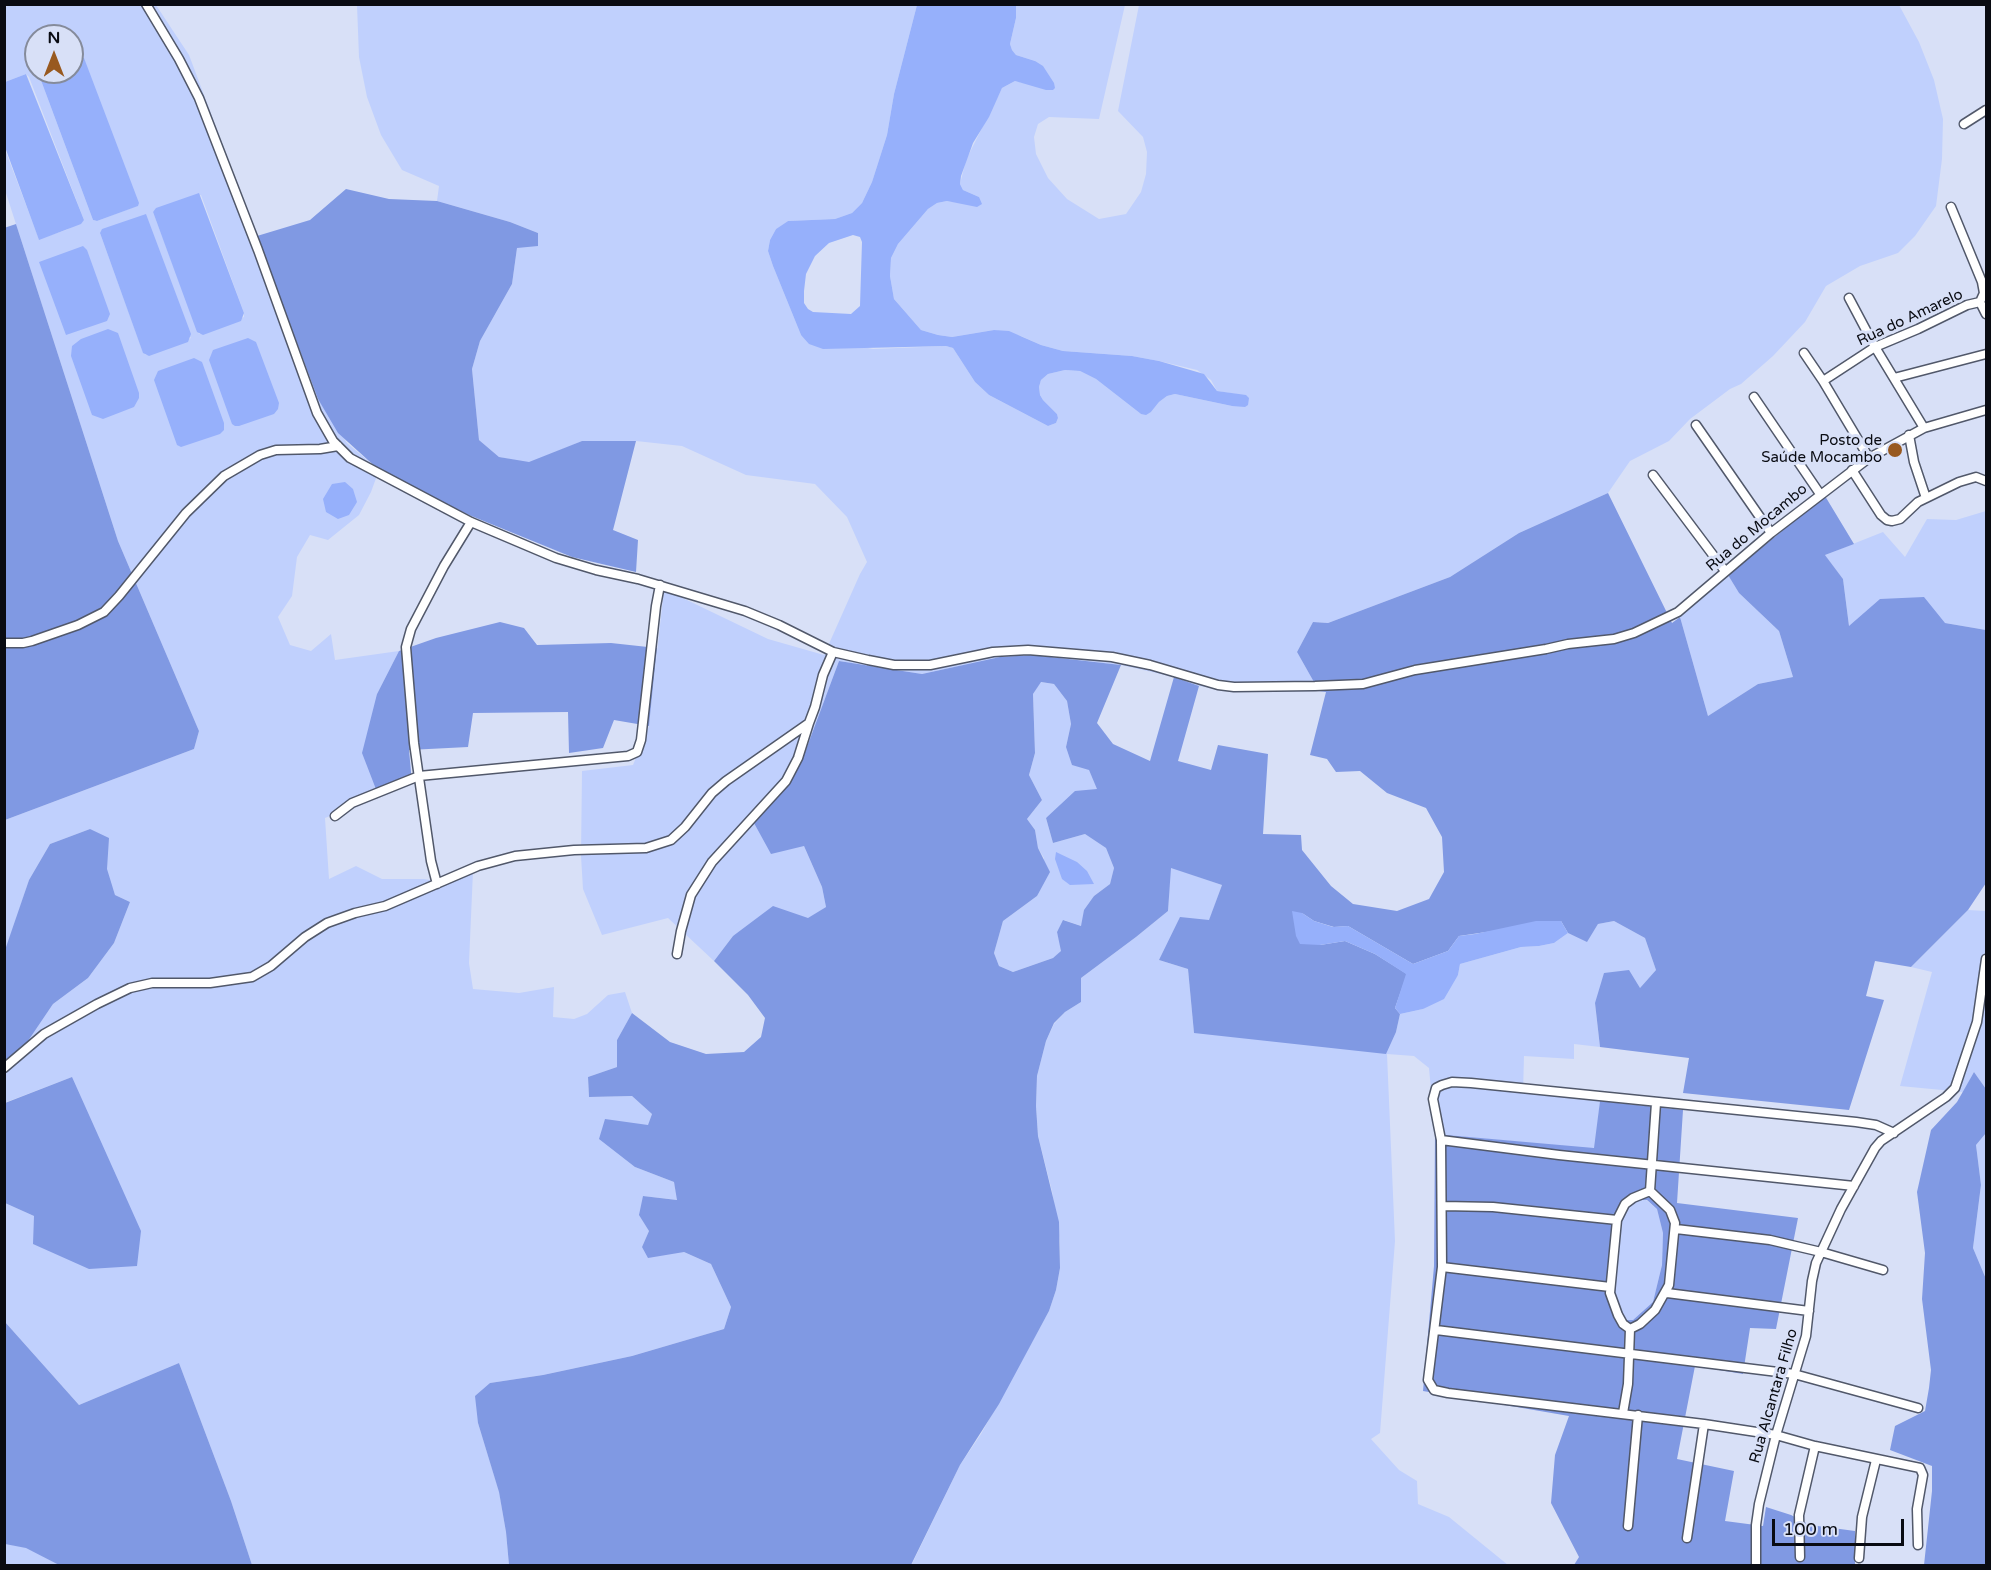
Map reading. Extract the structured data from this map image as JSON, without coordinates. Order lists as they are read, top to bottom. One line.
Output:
{"streets":{"street":["Rua do Amarelo","Rua do Mocambo","Rua Alcantara Filho"]},"places":["Posto de Saúde Mocambo"],"scale_bar":"100 m","north":"top"}
